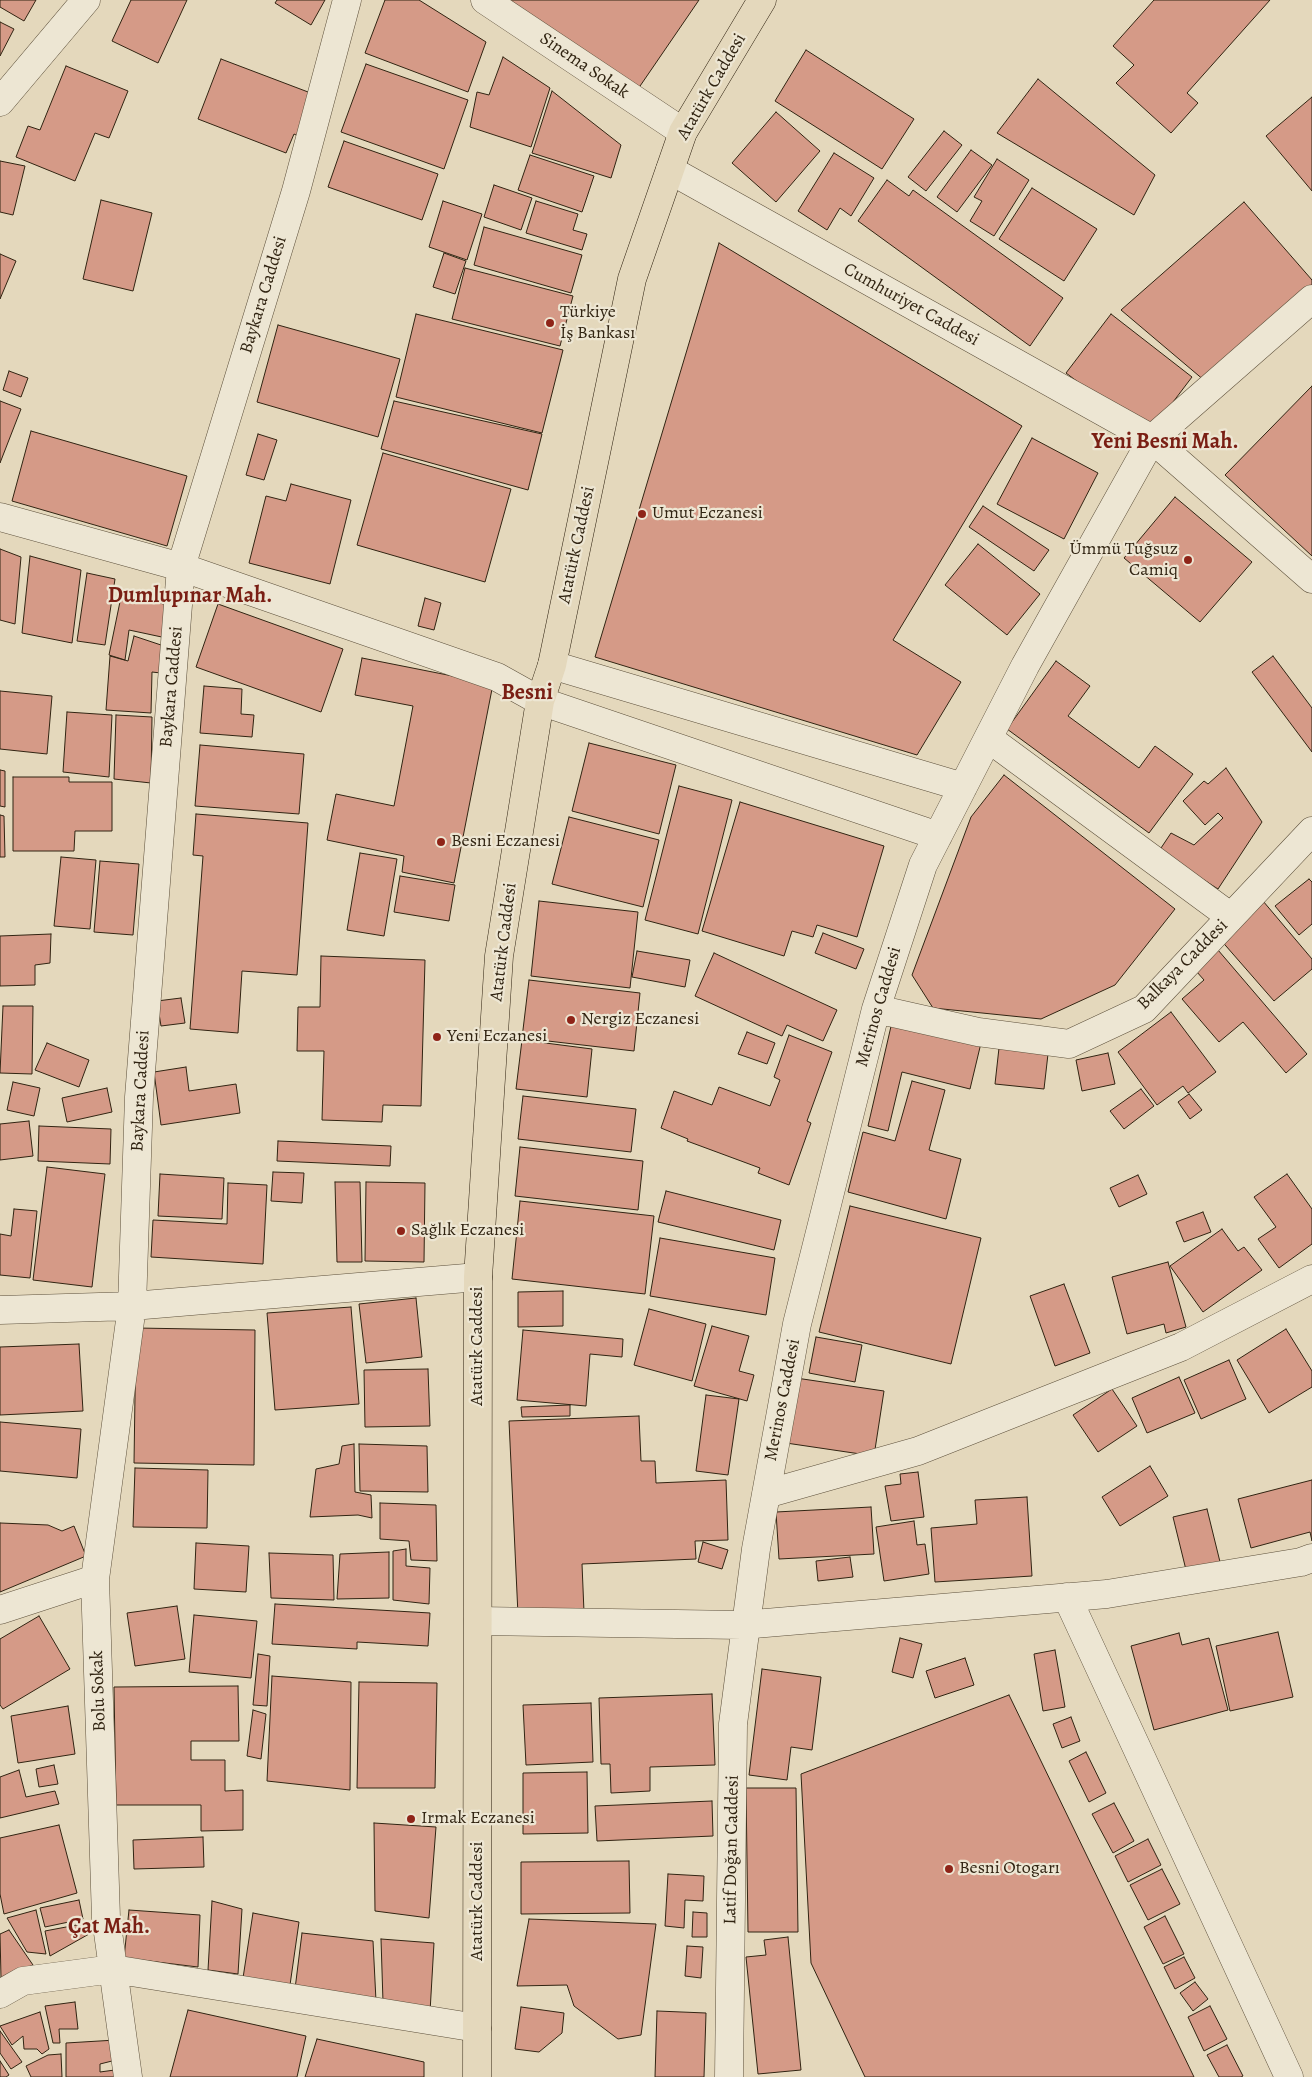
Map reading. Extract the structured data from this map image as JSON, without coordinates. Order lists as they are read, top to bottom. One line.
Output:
{"streets":{"main road":["Atatürk Caddesi"],"street":["Sinema Sokak","Baykara Caddesi","Cumhuriyet Caddesi","Balkaya Caddesi","Merinos Caddesi","Bolu Sokak","Latif Doğan Caddesi"]},"crossings":[["Sinema Sokak","Atatürk Caddesi"],["Atatürk Caddesi","Cumhuriyet Caddesi"],["Baykara Caddesi","Bolu Sokak"],["Cumhuriyet Caddesi","Merinos Caddesi"],["Balkaya Caddesi","Merinos Caddesi"],["Merinos Caddesi","Latif Doğan Caddesi"]],"districts":["Yeni Besni Mah.","Dumlupınar Mah.","Besni","Çat Mah."],"places":["Türkiye İş Bankası","Umut Eczanesi","Ümmü Tuğsuz Camiq","Besni Eczanesi","Nergiz Eczanesi","Yeni Eczanesi","Sağlık Eczanesi","Irmak Eczanesi","Besni Otogarı"]}
